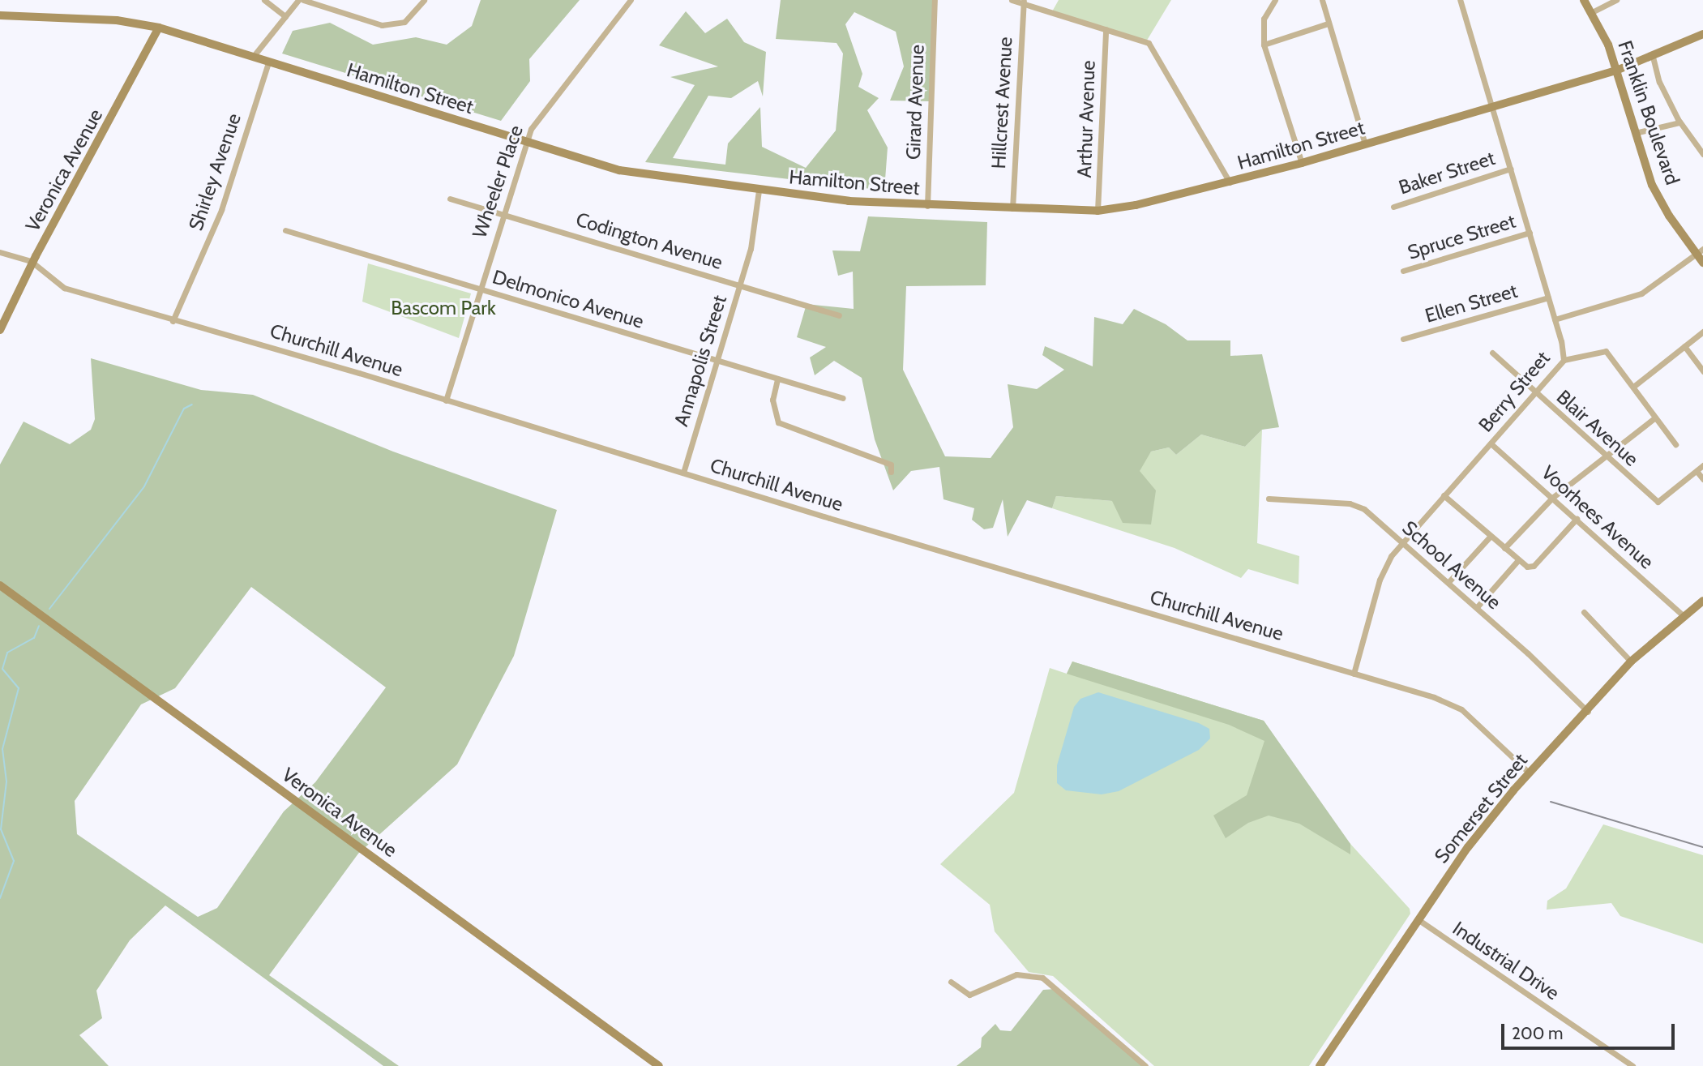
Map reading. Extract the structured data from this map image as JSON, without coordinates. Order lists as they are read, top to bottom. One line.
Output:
{"streets":{"main road":["Hamilton Street","Franklin Boulevard","Veronica Avenue","Somerset Street"],"street":["Girard Avenue","Hillcrest Avenue","Arthur Avenue","Shirley Avenue","Baker Street","Wheeler Place","Spruce Street","Codington Avenue","Delmonico Avenue","Ellen Street","Churchill Avenue","Annapolis Street","Berry Street","Blair Avenue","Voorhees Avenue","School Avenue","Industrial Drive"]},"crossings":[["Hamilton Street","Girard Avenue"],["Hamilton Street","Hillcrest Avenue"],["Hamilton Street","Franklin Boulevard"],["Hamilton Street","Arthur Avenue"],["Hamilton Street","Veronica Avenue"],["Hamilton Street","Shirley Avenue"],["Hamilton Street","Wheeler Place"],["Hamilton Street","Annapolis Street"],["Hamilton Street","Berry Street"],["Veronica Avenue","Churchill Avenue"],["Shirley Avenue","Churchill Avenue"],["Baker Street","Berry Street"],["Wheeler Place","Codington Avenue"],["Wheeler Place","Delmonico Avenue"],["Wheeler Place","Churchill Avenue"],["Spruce Street","Berry Street"],["Codington Avenue","Annapolis Street"],["Delmonico Avenue","Annapolis Street"],["Ellen Street","Berry Street"],["Churchill Avenue","Annapolis Street"],["Churchill Avenue","Berry Street"],["Churchill Avenue","Somerset Street"],["Berry Street","Blair Avenue"],["Berry Street","Voorhees Avenue"],["Berry Street","School Avenue"],["Voorhees Avenue","Somerset Street"],["School Avenue","Somerset Street"],["Somerset Street","Industrial Drive"]],"parks":["Bascom Park"],"scale_bar":"200 m"}
